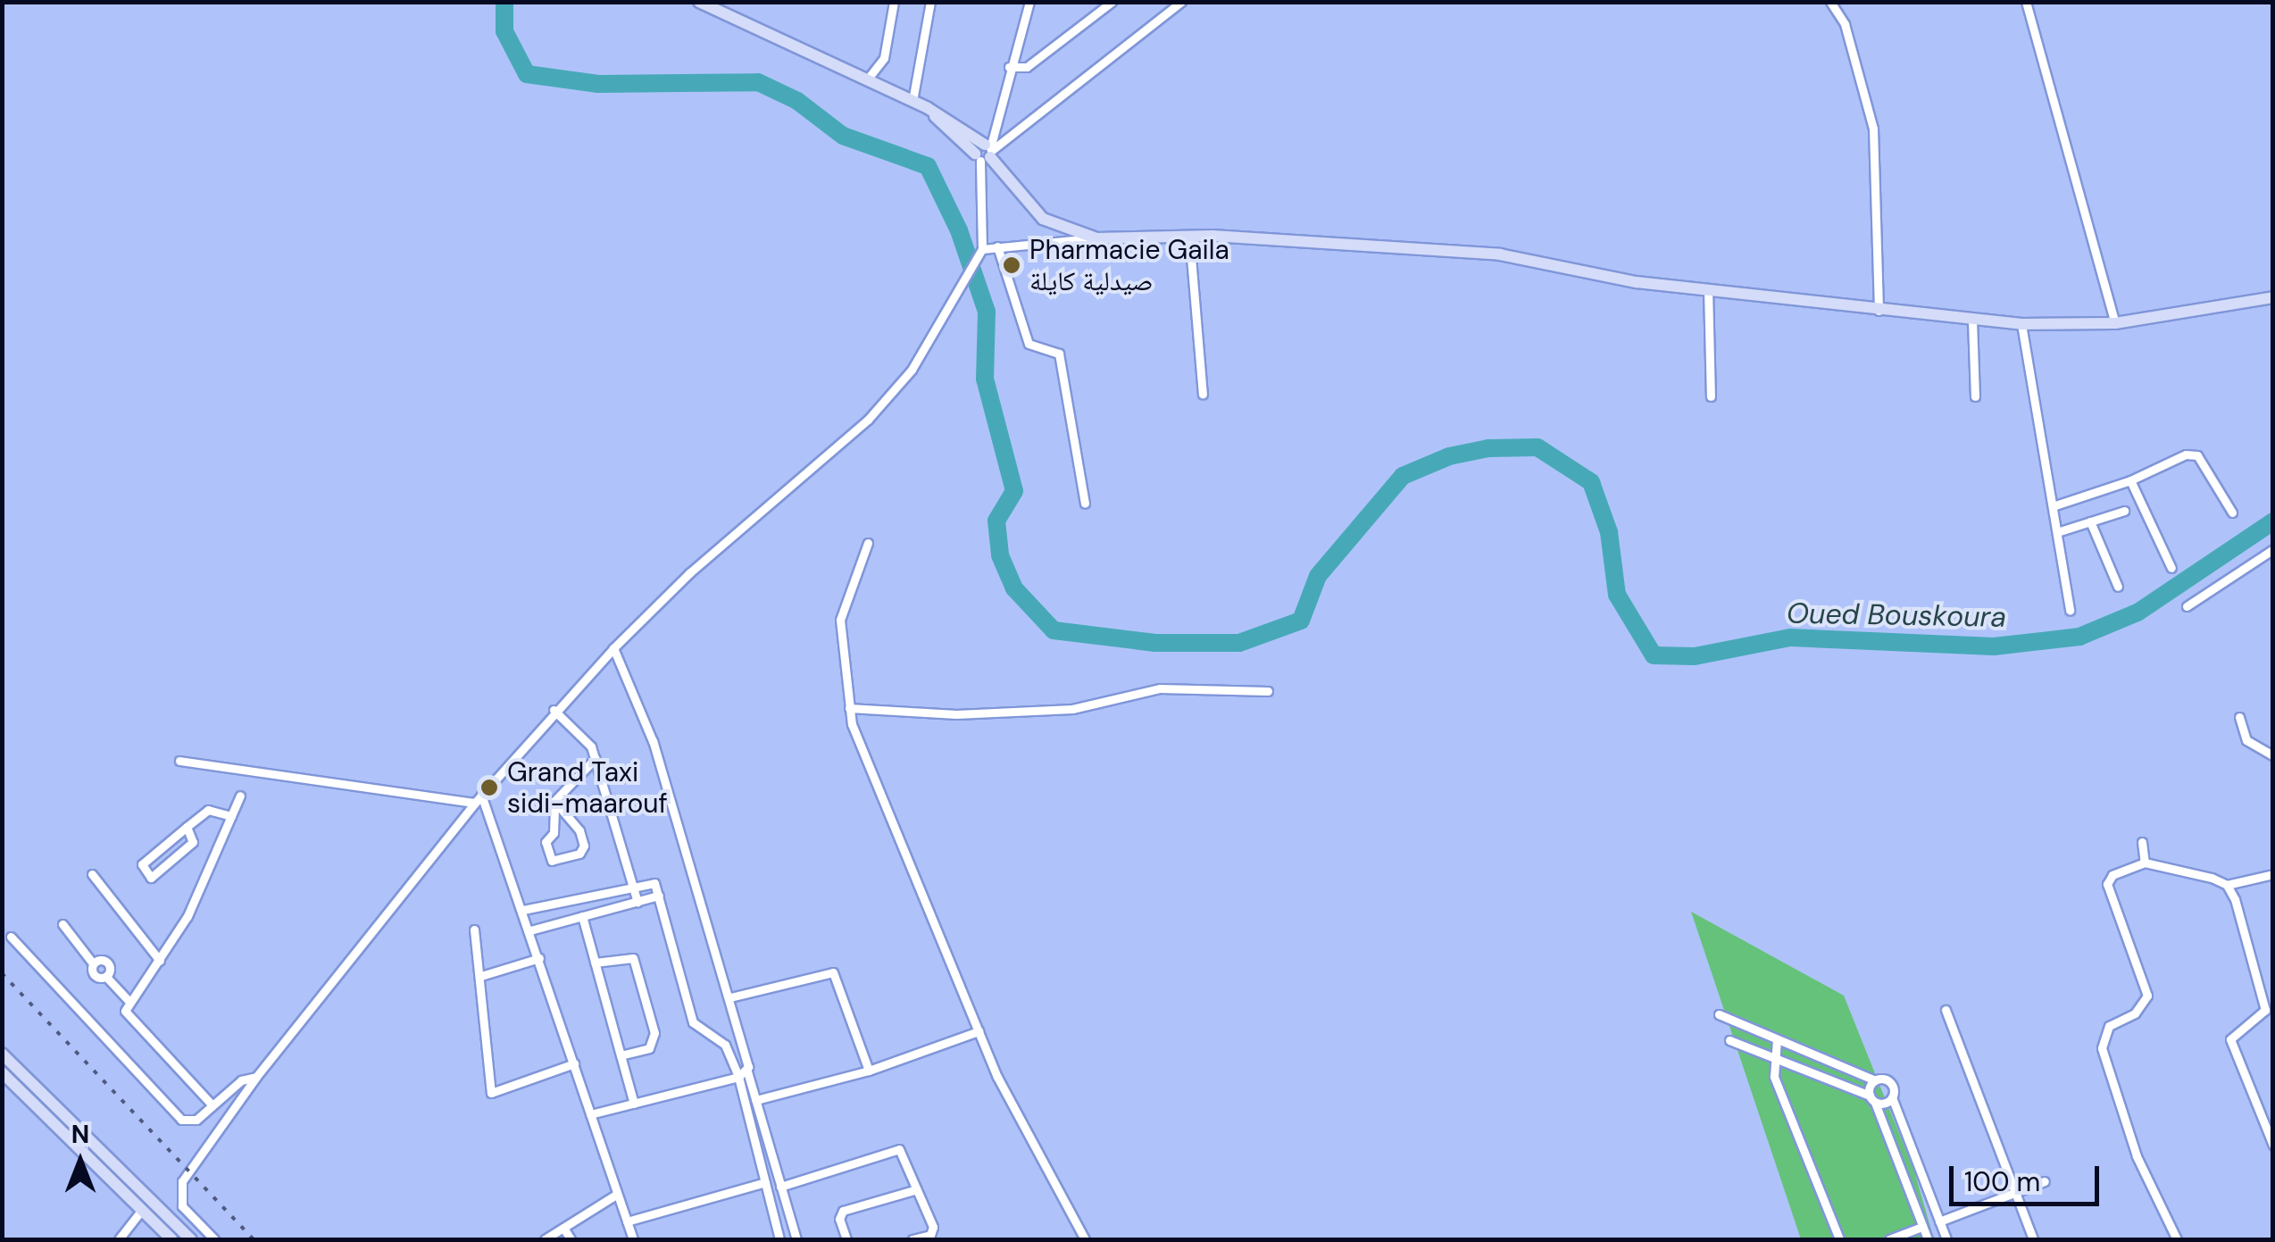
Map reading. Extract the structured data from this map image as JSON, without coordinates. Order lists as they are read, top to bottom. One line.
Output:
{"water":["Oued Bouskoura"],"places":["Pharmacie Gaila صيدلية كايلة","Grand Taxi sidi-maarouf"],"scale_bar":"100 m","north":"top"}
